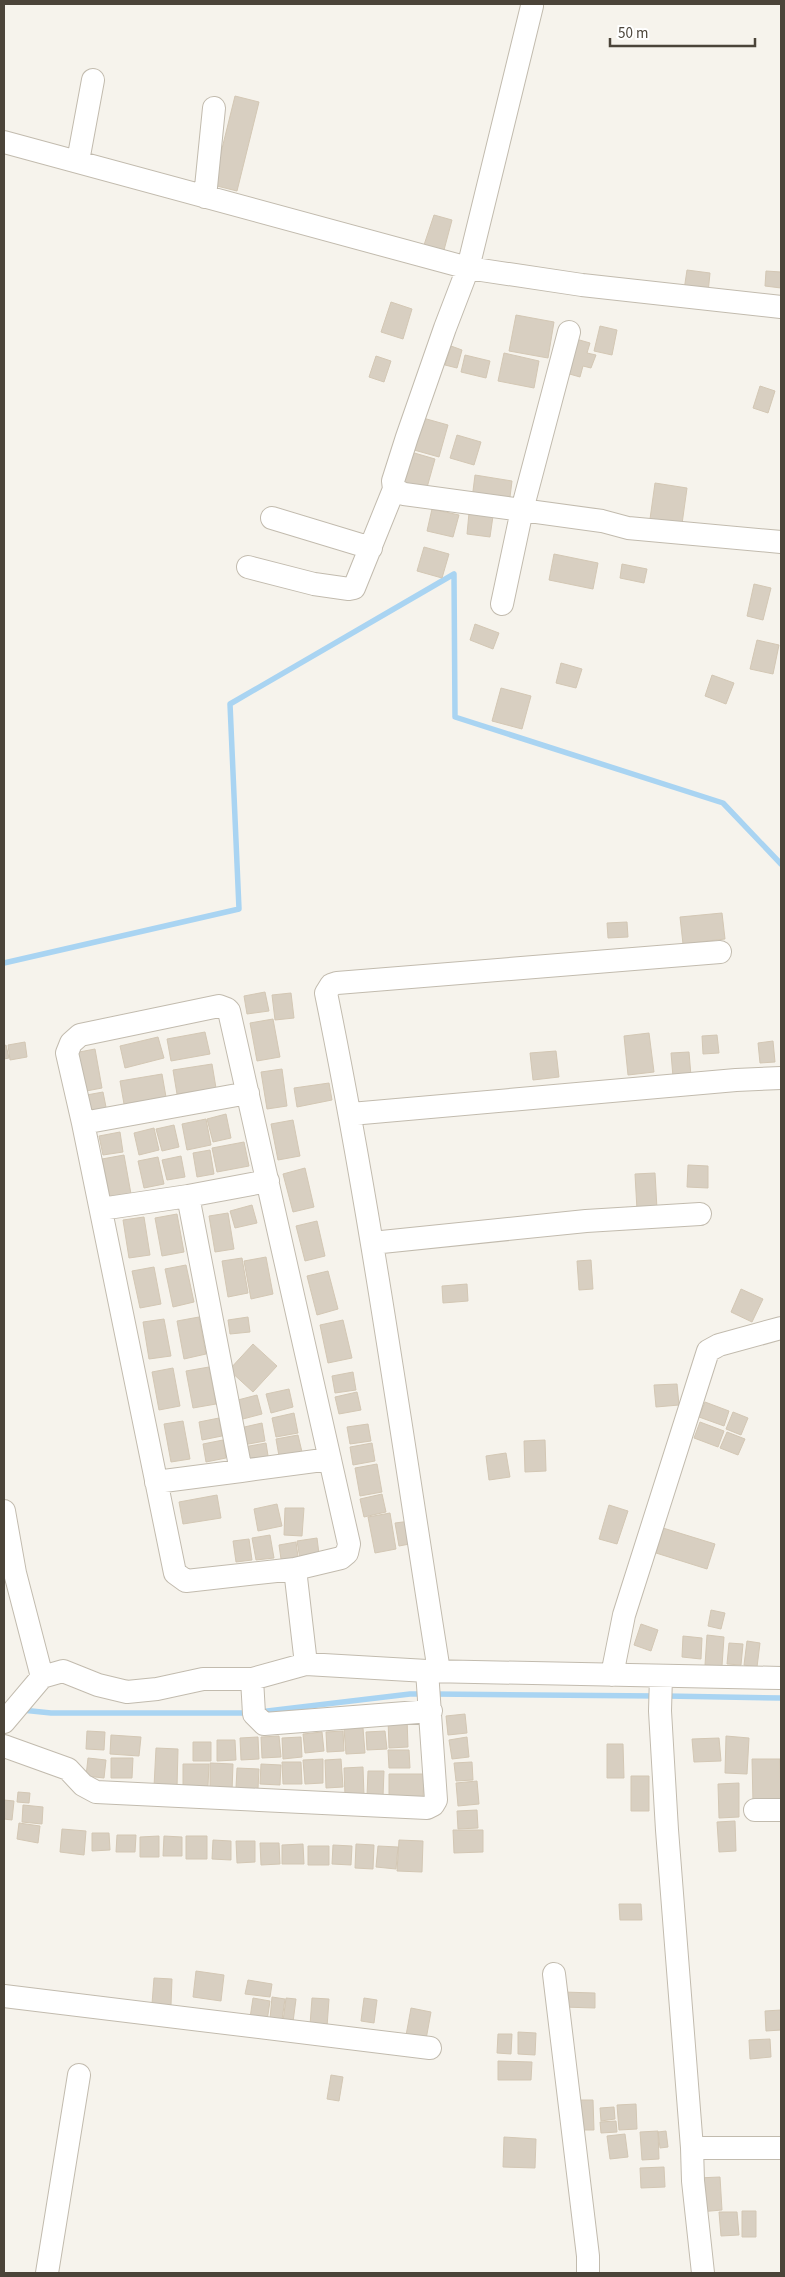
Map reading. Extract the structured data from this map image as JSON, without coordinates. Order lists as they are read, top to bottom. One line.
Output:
{"scale_bar":"50 m"}
